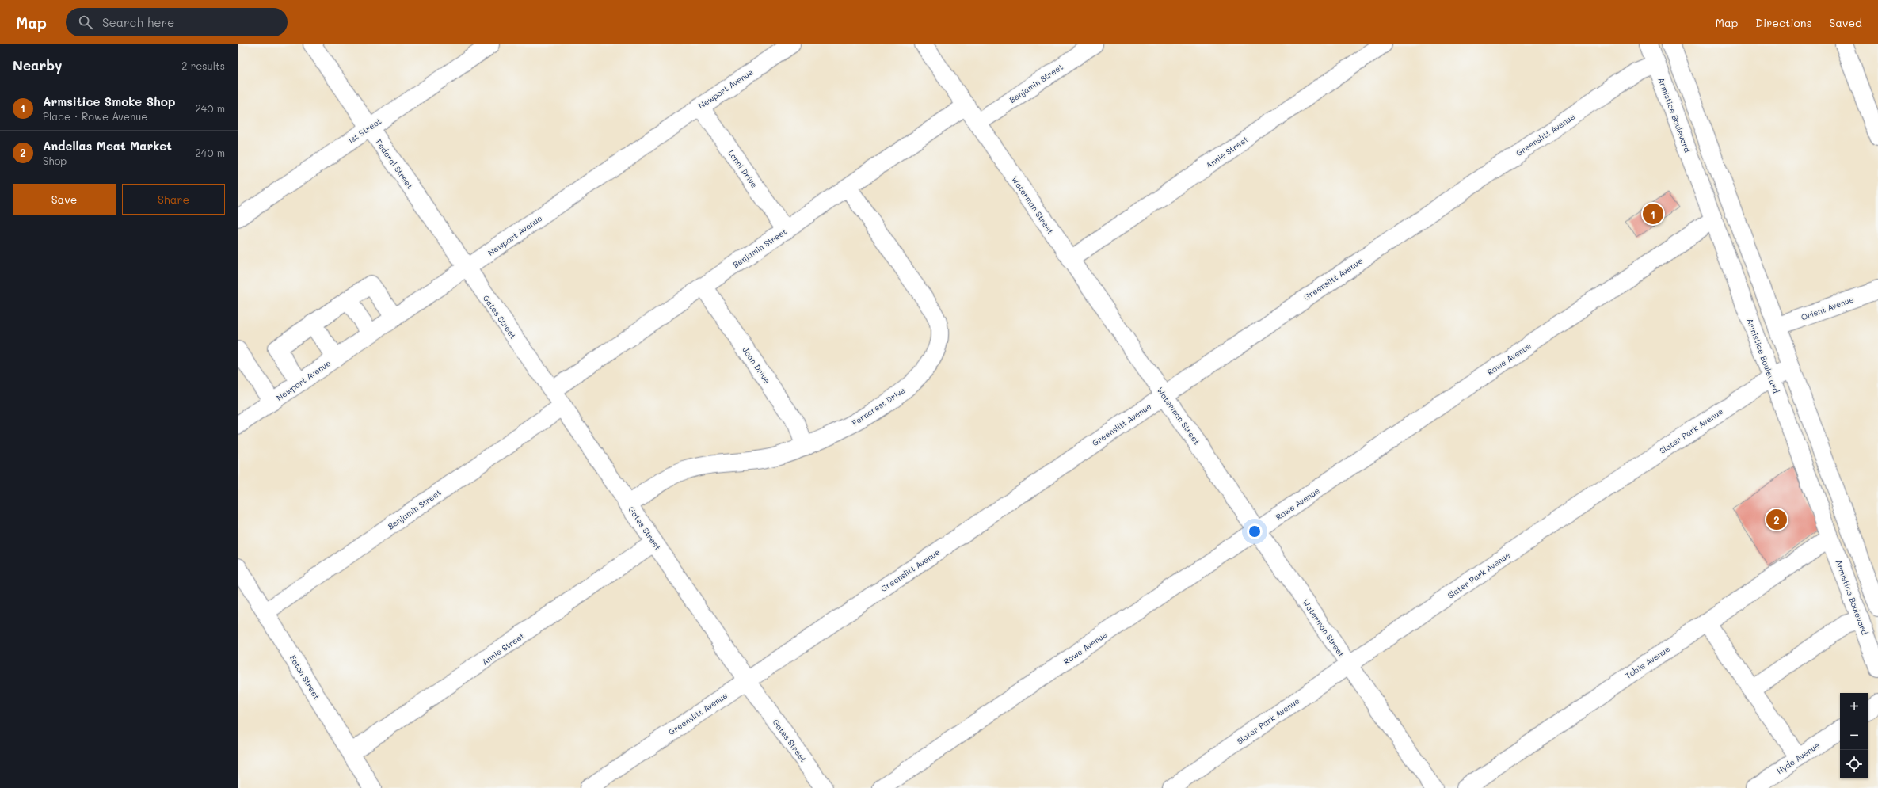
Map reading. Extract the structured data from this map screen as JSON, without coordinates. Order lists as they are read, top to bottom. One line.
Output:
{"streets":{"street":["Benjamin Street","Newport Avenue","Armistice Boulevard","1st Street","Greenslitt Avenue","Annie Street","Federal Street","Lanni Drive","Waterman Street","Orient Avenue","Gates Street","Rowe Avenue","Joan Drive","Ferncrest Drive","Slater Park Avenue","Tobie Avenue","Eaton Street","Hyde Avenue"]},"crossings":[["Benjamin Street","Lanni Drive"],["Benjamin Street","Waterman Street"],["Benjamin Street","Gates Street"],["Benjamin Street","Joan Drive"],["Benjamin Street","Ferncrest Drive"],["Benjamin Street","Eaton Street"],["Newport Avenue","Federal Street"],["Newport Avenue","Lanni Drive"],["Newport Avenue","Gates Street"],["Armistice Boulevard","Greenslitt Avenue"],["Armistice Boulevard","Rowe Avenue"],["Armistice Boulevard","Slater Park Avenue"],["Armistice Boulevard","Tobie Avenue"],["1st Street","Federal Street"],["Greenslitt Avenue","Waterman Street"],["Greenslitt Avenue","Gates Street"],["Annie Street","Waterman Street"],["Annie Street","Gates Street"],["Annie Street","Eaton Street"],["Federal Street","Gates Street"],["Waterman Street","Rowe Avenue"],["Waterman Street","Slater Park Avenue"],["Gates Street","Ferncrest Drive"],["Joan Drive","Ferncrest Drive"]],"page":{"header":"Map","search":"Search here","nav":["Map","Directions","Saved"],"heading":["Nearby","2 results"],"list":[{"mark":"1","name":"Armsitice Smoke Shop","note":"Place · Rowe Avenue","value":"240 m"},{"mark":"2","name":"Andellas Meat Market","note":"Shop","value":"240 m"}],"buttons":["Save","Share"],"pins":["1","2"],"map_buttons":["+","−"]}}
